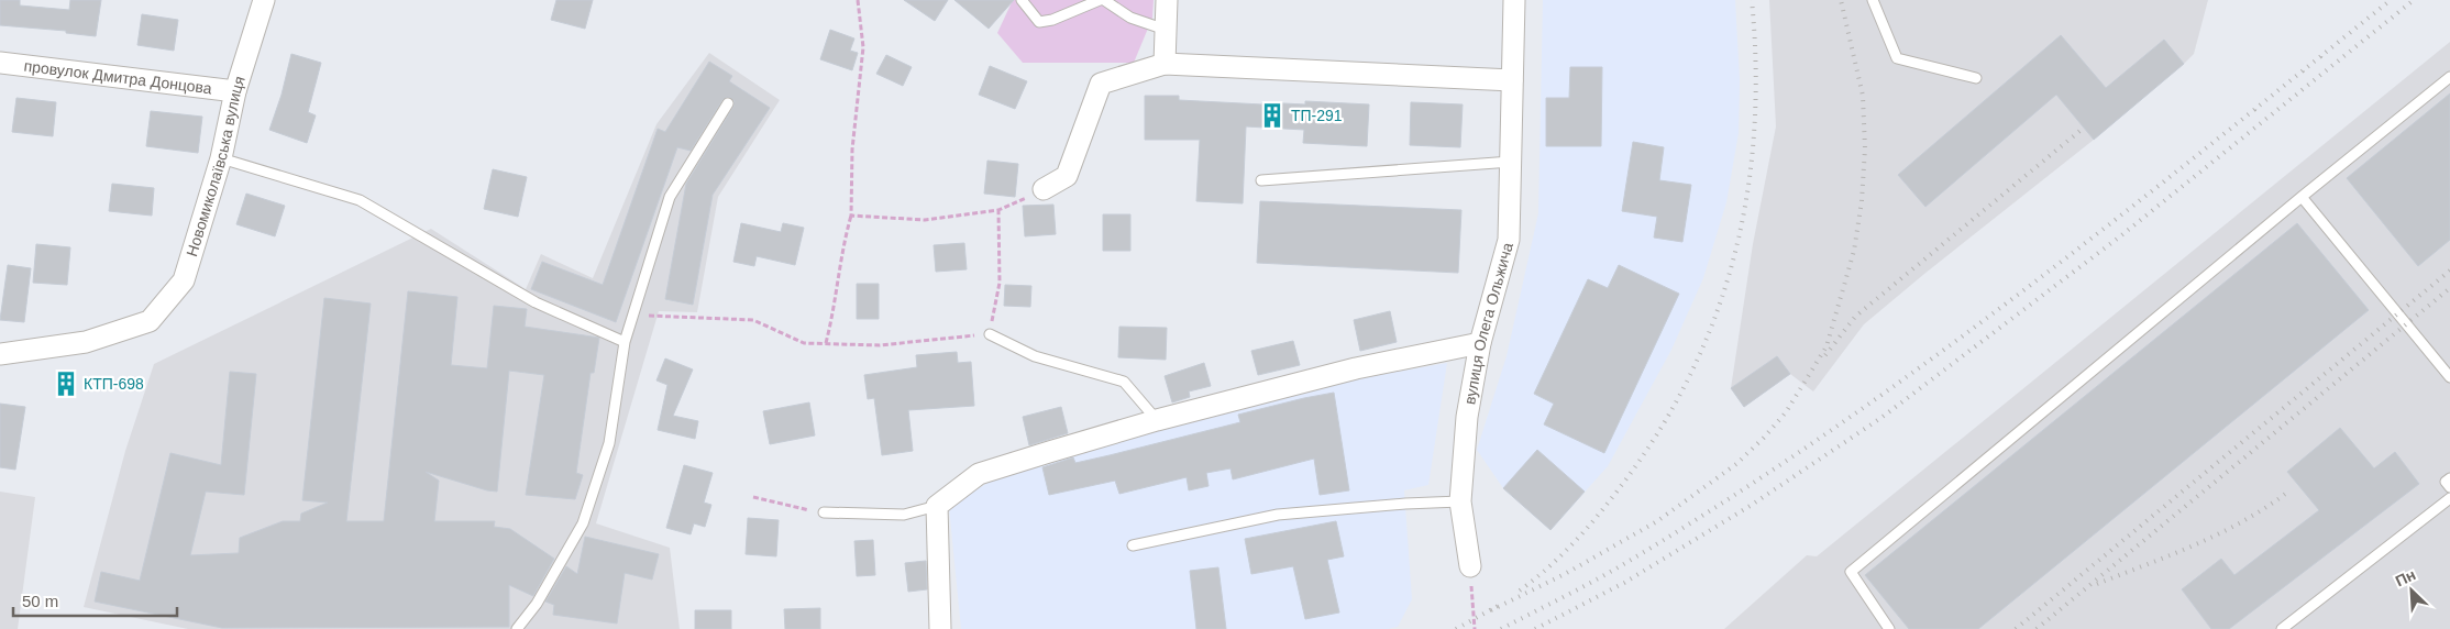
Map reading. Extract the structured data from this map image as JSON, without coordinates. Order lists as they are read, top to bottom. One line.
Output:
{"streets":{"street":["провулок Дмитра Донцова","Новомиколаївська вулиця","вулиця Олега Ольжича"]},"crossings":[["провулок Дмитра Донцова","Новомиколаївська вулиця"]],"places":{"building":["ТП-291","КТП-698"]},"scale_bar":"50 m","north":"top left"}
